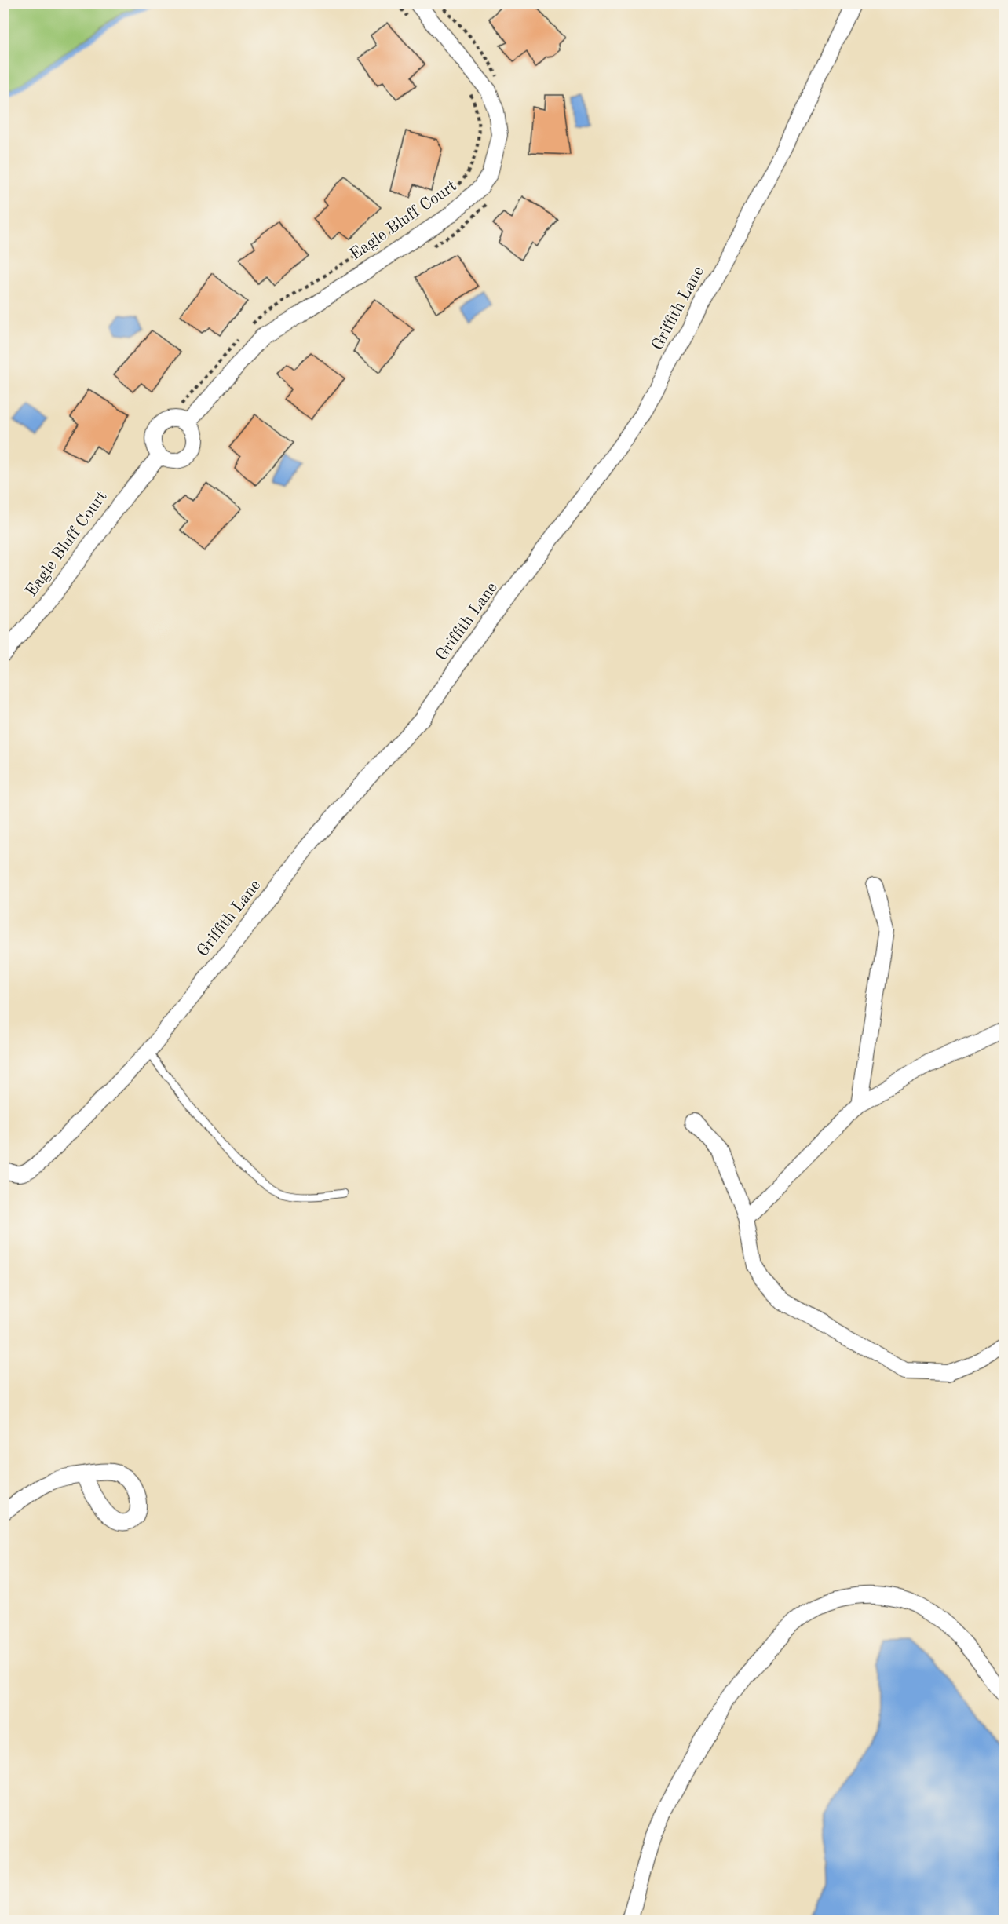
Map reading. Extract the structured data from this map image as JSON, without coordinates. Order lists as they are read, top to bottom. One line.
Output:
{"streets":{"street":["Eagle Bluff Court","Griffith Lane"]}}
